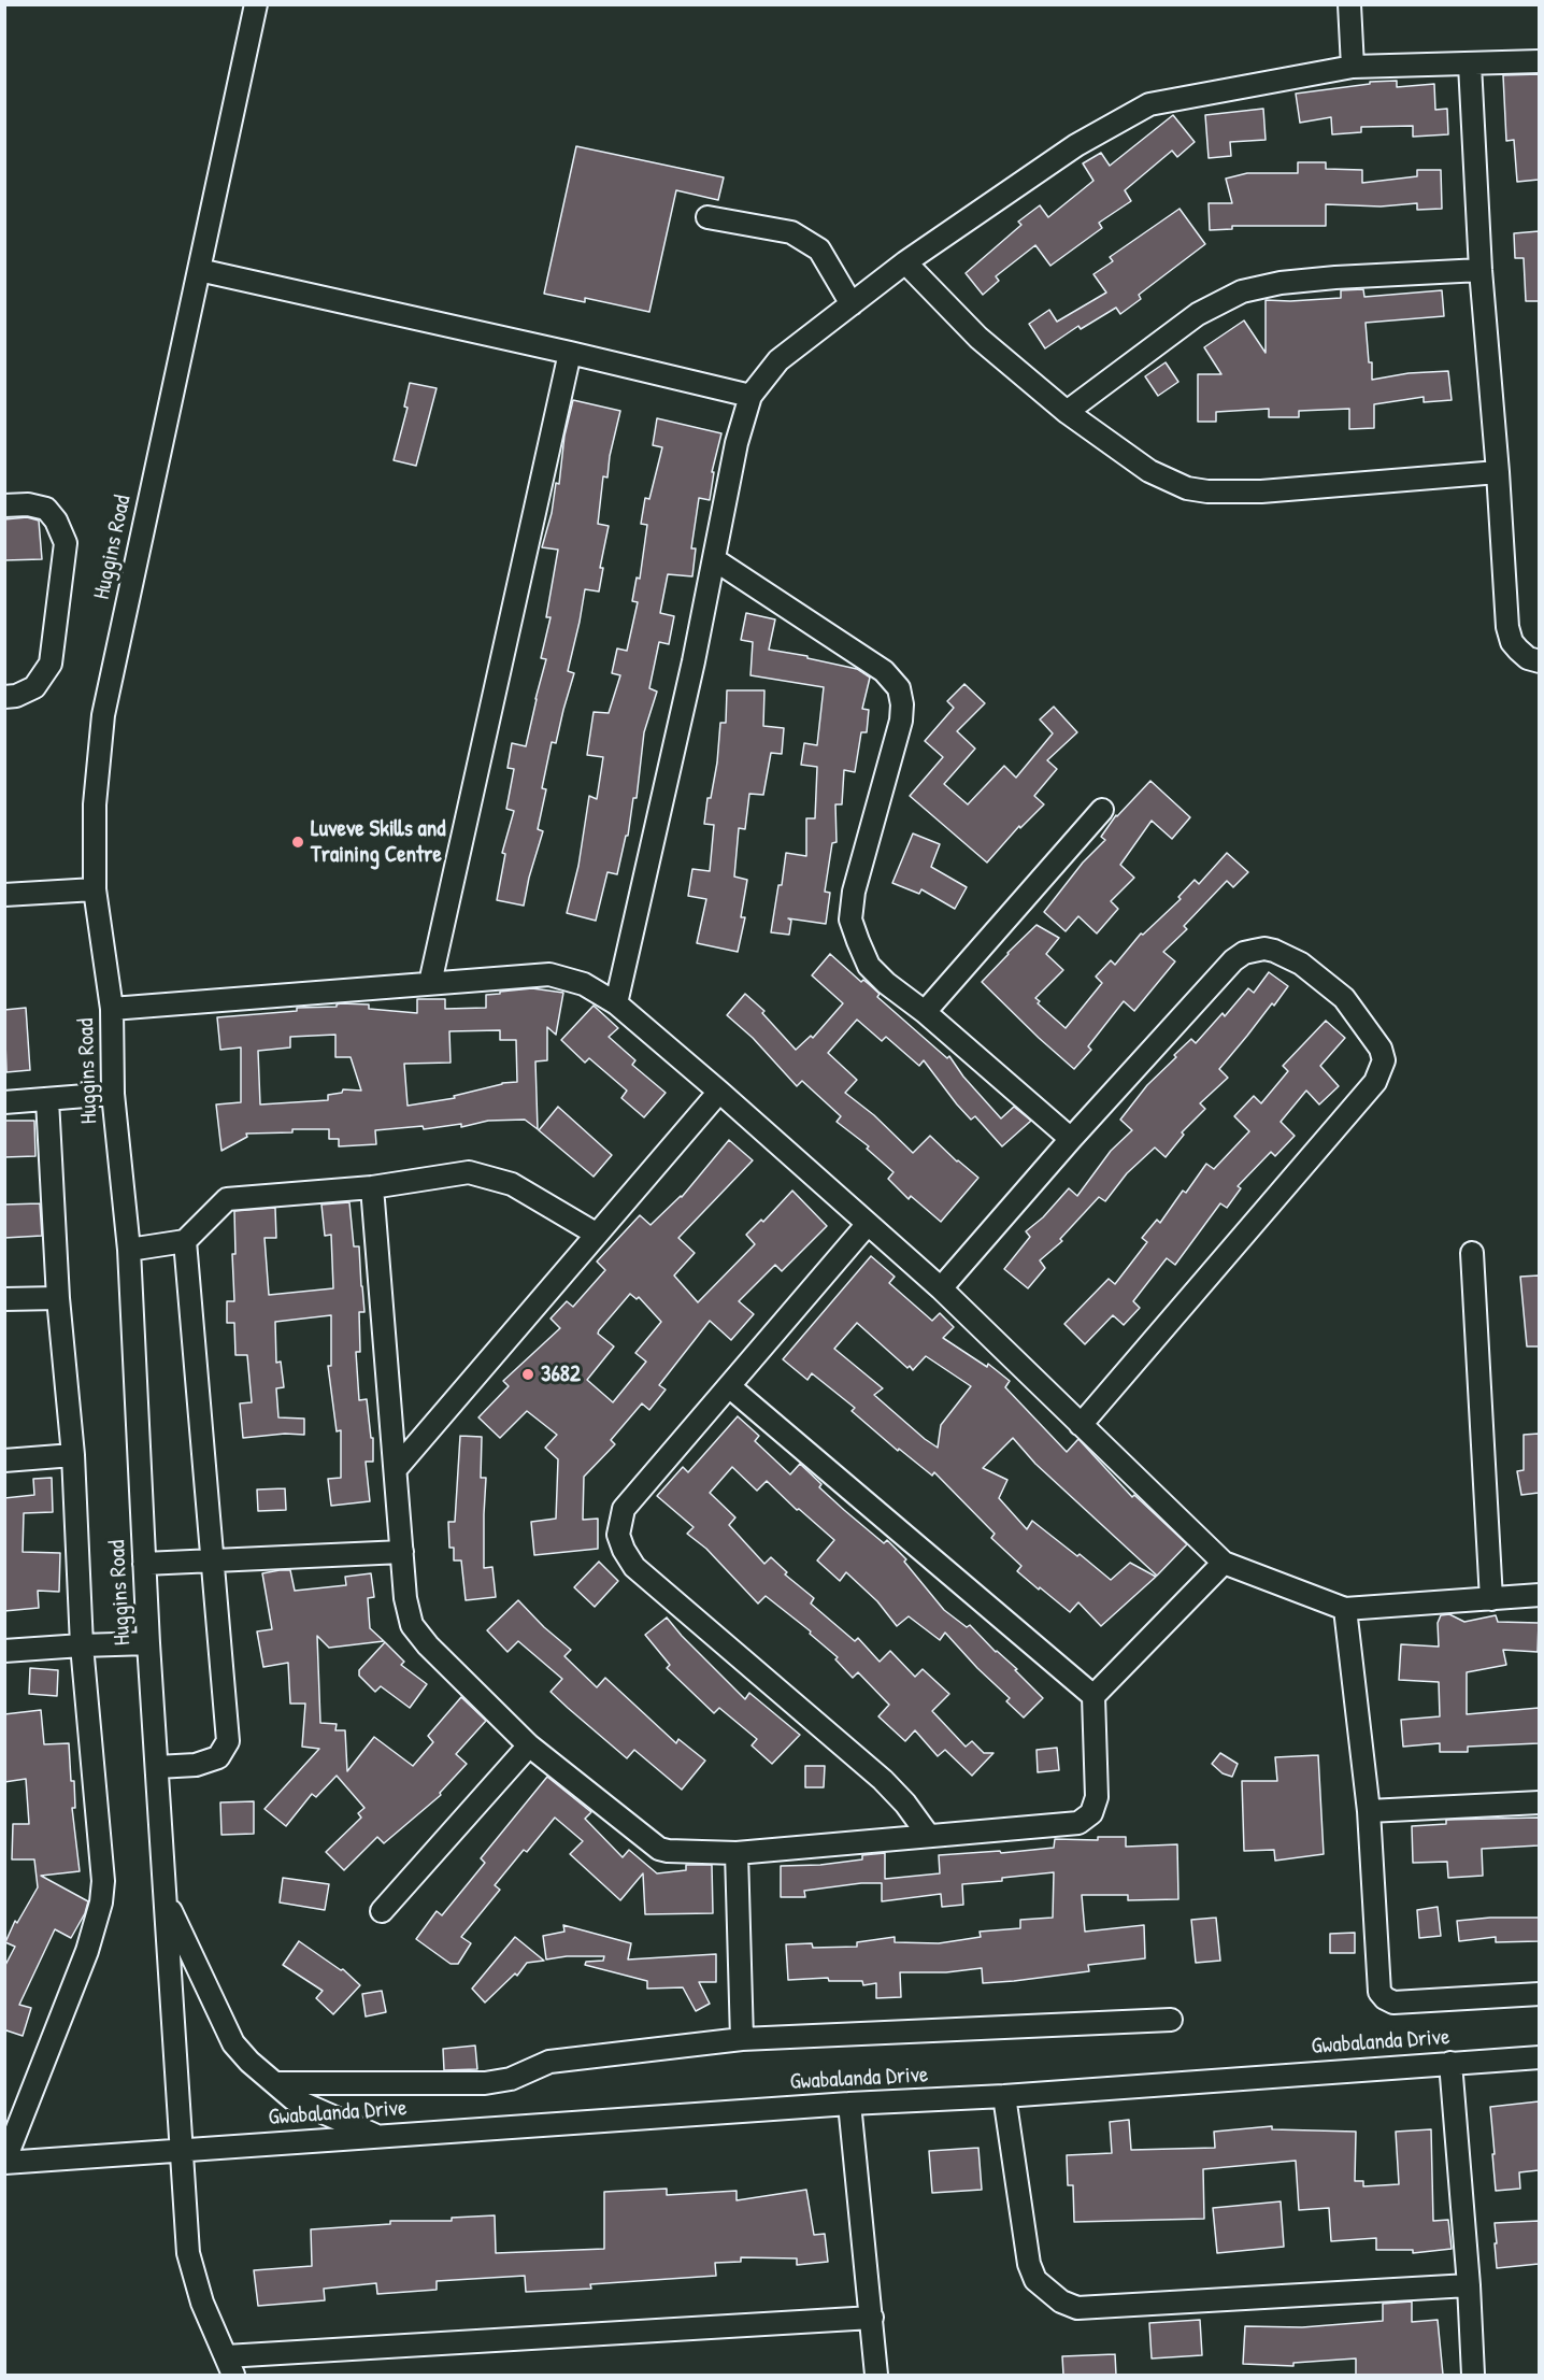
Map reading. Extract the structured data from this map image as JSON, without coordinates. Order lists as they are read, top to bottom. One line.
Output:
{"streets":{"street":["Huggins Road","Gwabalanda Drive"]},"crossings":[["Huggins Road","Gwabalanda Drive"]],"places":["Luveve Skills and Training Centre","3682"]}
